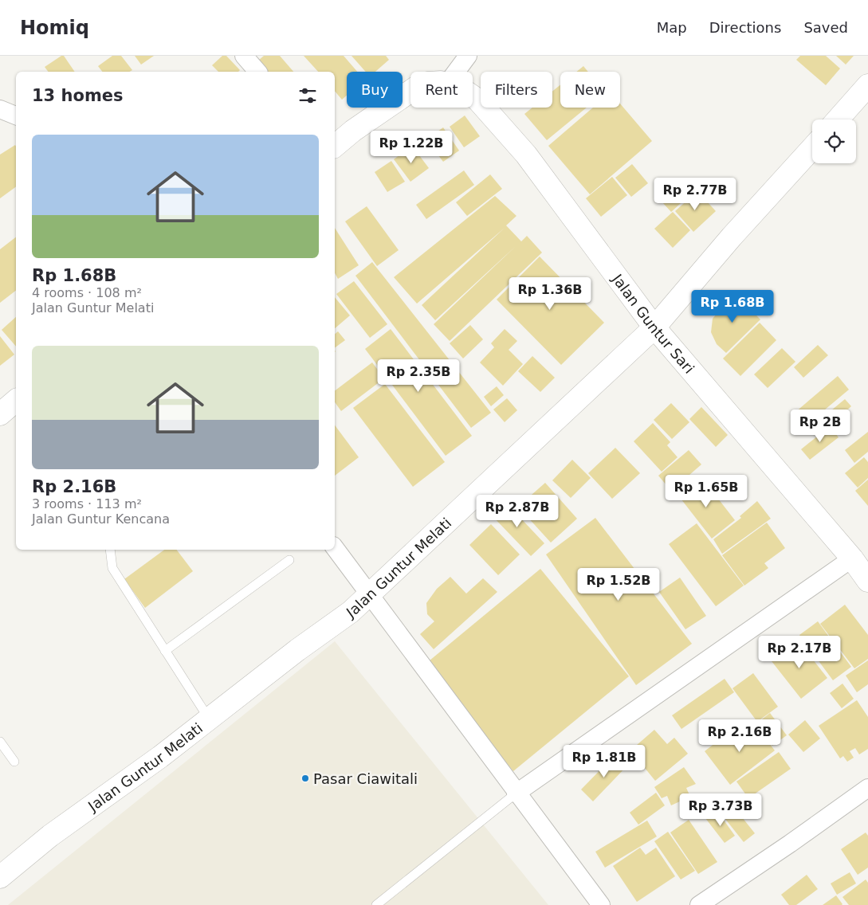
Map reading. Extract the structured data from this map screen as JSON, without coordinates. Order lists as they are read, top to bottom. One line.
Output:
{"streets":{"street":["Jalan Guntur Sari","Jalan Guntur Melati"]},"crossings":[["Jalan Guntur Sari","Jalan Guntur Melati"]],"places":["Pasar Ciawitali"],"page":{"header":"Homiq","nav":["Map","Directions","Saved"],"chip":["Buy","Rent","Filters","New"],"heading":"13 homes","list":[{"name":"Rp 1.68B","note":"4 rooms · 108 m² · Jalan Guntur Melati"},{"name":"Rp 2.16B","note":"3 rooms · 113 m² · Jalan Guntur Kencana"}],"price":["Rp 1.22B","Rp 2.77B","Rp 1.36B","Rp 1.68B","Rp 2.35B","Rp 2B","Rp 1.65B","Rp 2.87B","Rp 1.52B","Rp 2.17B","Rp 2.16B","Rp 1.81B","Rp 3.73B"]}}
